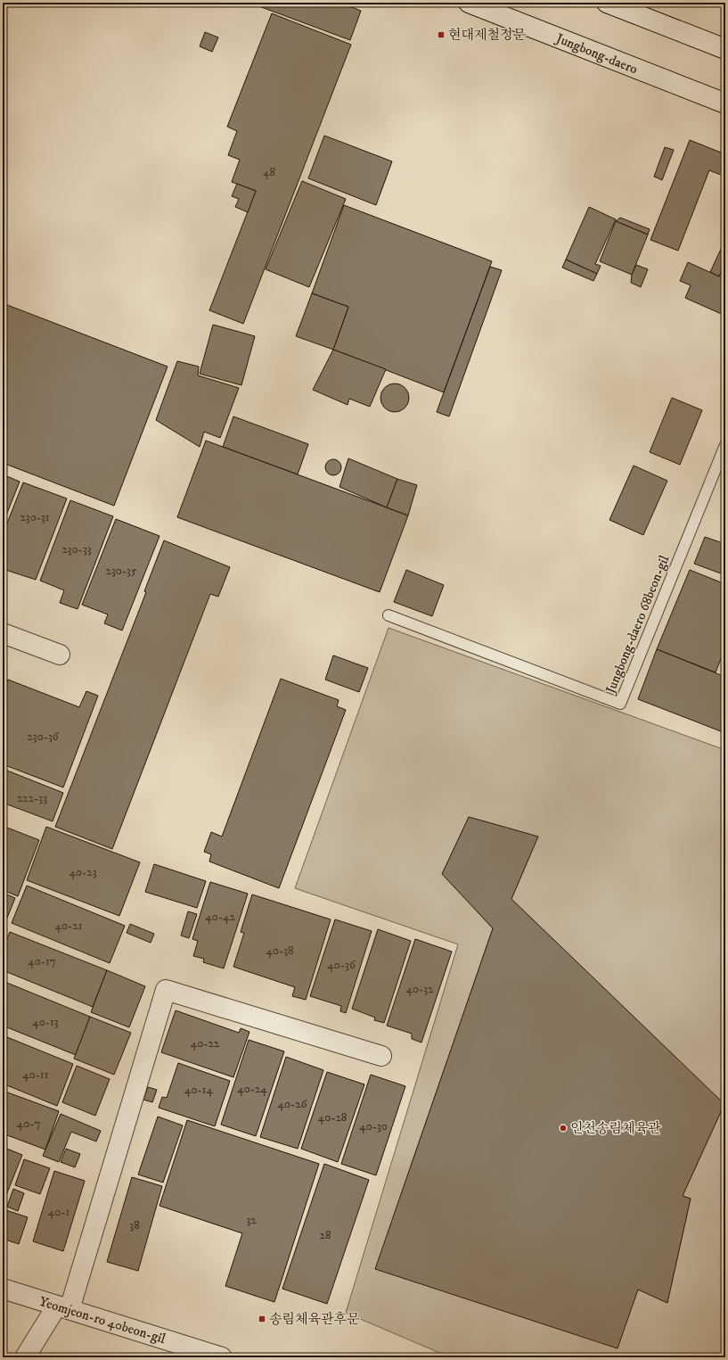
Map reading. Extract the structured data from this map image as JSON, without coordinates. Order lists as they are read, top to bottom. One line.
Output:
{"streets":{"street":["Jungbong-daero","Yeomjeon-ro 40beon-gil"],"lane":["Jungbong-daero 68beon-gil"]},"places":{"transit":["현대제철정문","송림체육관후문"],"other":["인천송림체육관"]},"house_numbers":["48","230-31","230-33","230-35","230-36","222-33","40-23","40-42","40-21","40-38","40-17","40-36","40-32","40-13","40-22","40-11","40-24","40-14","40-26","40-28","40-7","40-30","40-1","32","38","28"]}
